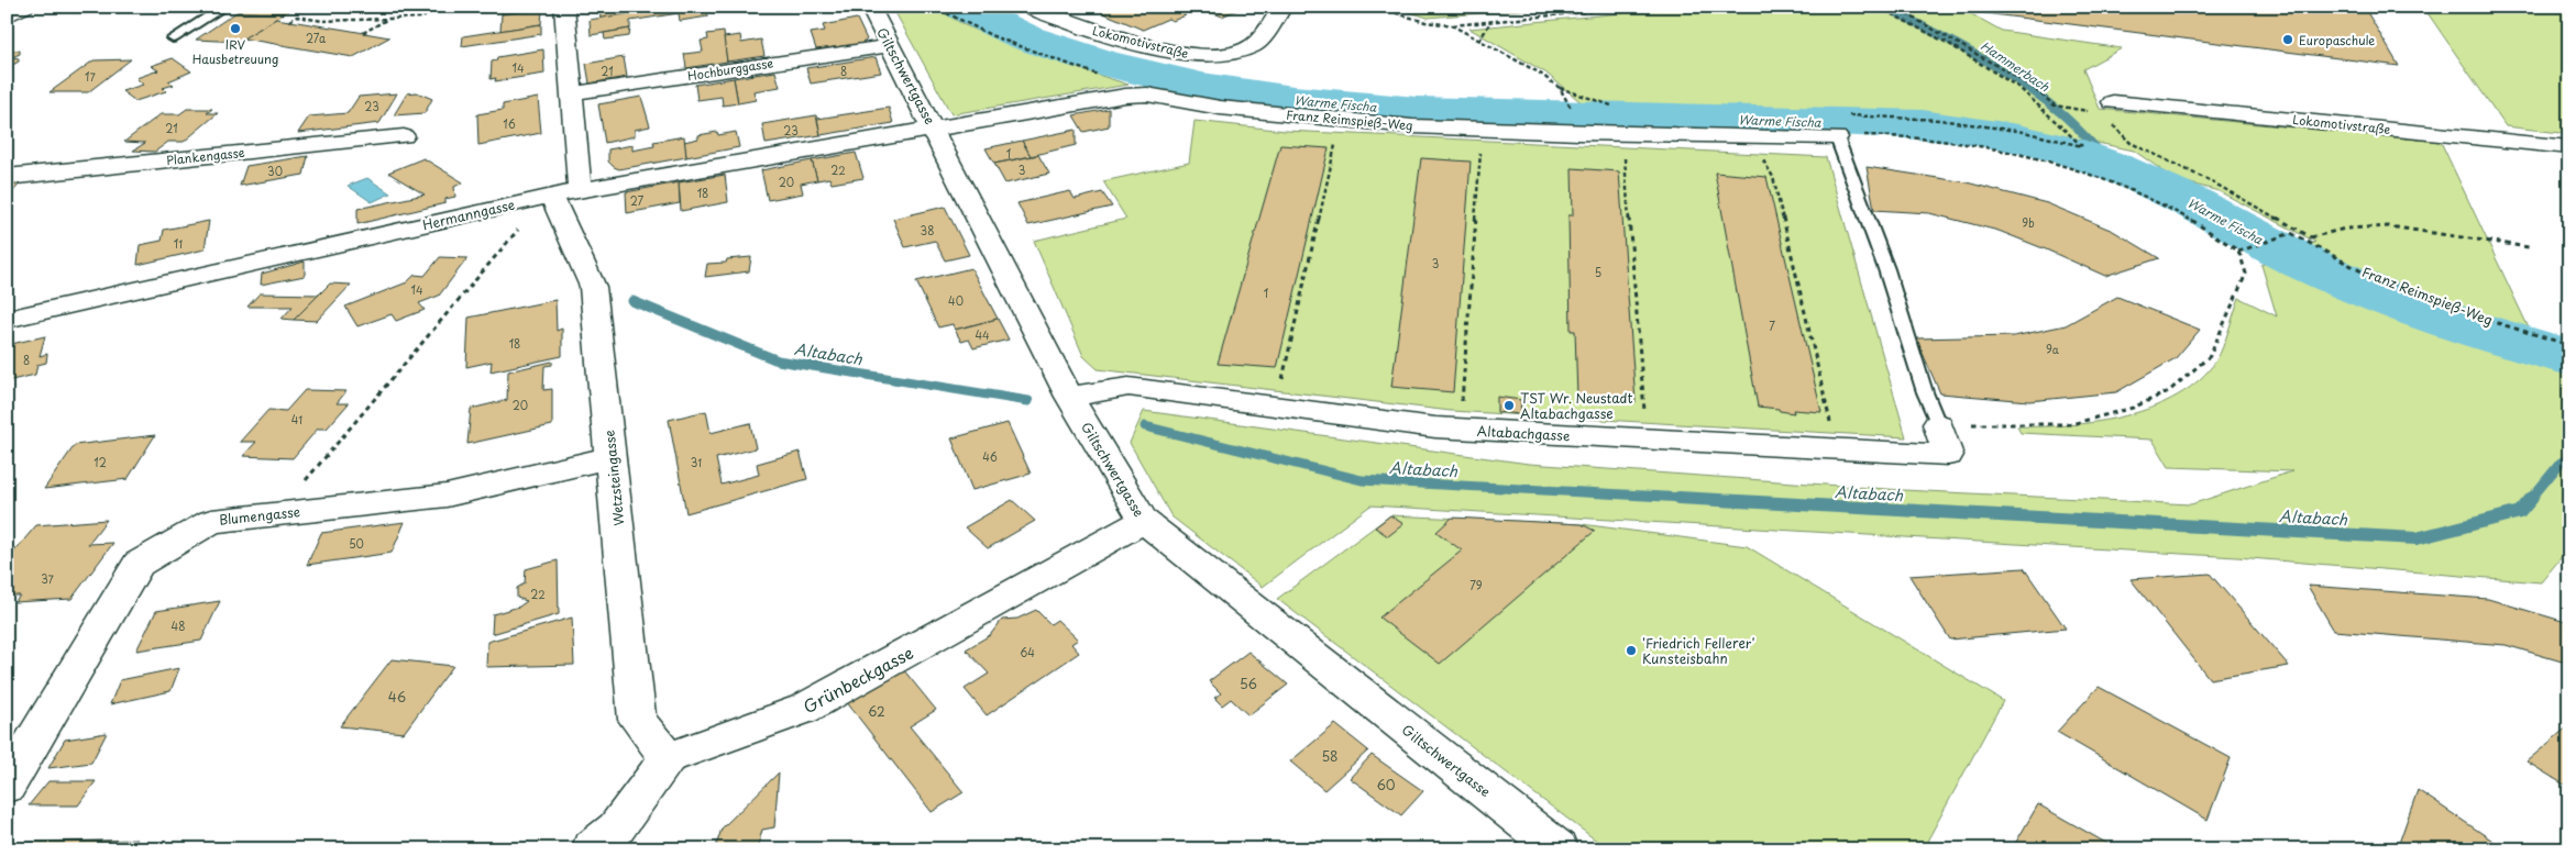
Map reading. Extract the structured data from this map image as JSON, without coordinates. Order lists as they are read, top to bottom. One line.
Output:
{"streets":{"street":["Lokomotivstraße","Hochburggasse","Giltschwertgasse","Franz Reimspieß-Weg","Plankengasse","Hermanngasse","Altabachgasse","Wetzsteingasse","Blumengasse","Grünbeckgasse"]},"crossings":[["Lokomotivstraße","Franz Reimspieß-Weg"],["Hochburggasse","Giltschwertgasse"],["Hochburggasse","Wetzsteingasse"],["Giltschwertgasse","Franz Reimspieß-Weg"],["Giltschwertgasse","Hermanngasse"],["Giltschwertgasse","Altabachgasse"],["Giltschwertgasse","Grünbeckgasse"],["Franz Reimspieß-Weg","Hermanngasse"],["Hermanngasse","Wetzsteingasse"],["Wetzsteingasse","Blumengasse"],["Wetzsteingasse","Grünbeckgasse"]],"water":["Hammerbach","Warme Fischa","Altabach"],"places":["IRV Hausbetreuung","Europaschule","TST Wr. Neustadt Altabachgasse","'Friedrich Fellerer' Kunsteisbahn"],"house_numbers":["27a","14","21","8","17","23","16","21","23","1","22","3","30","20","18","27","9b","38","11","3","5","14","1","40","7","44","18","9a","8","20","41","46","12","31","50","37","79","22","48","64","56","46","62","58","60"]}
